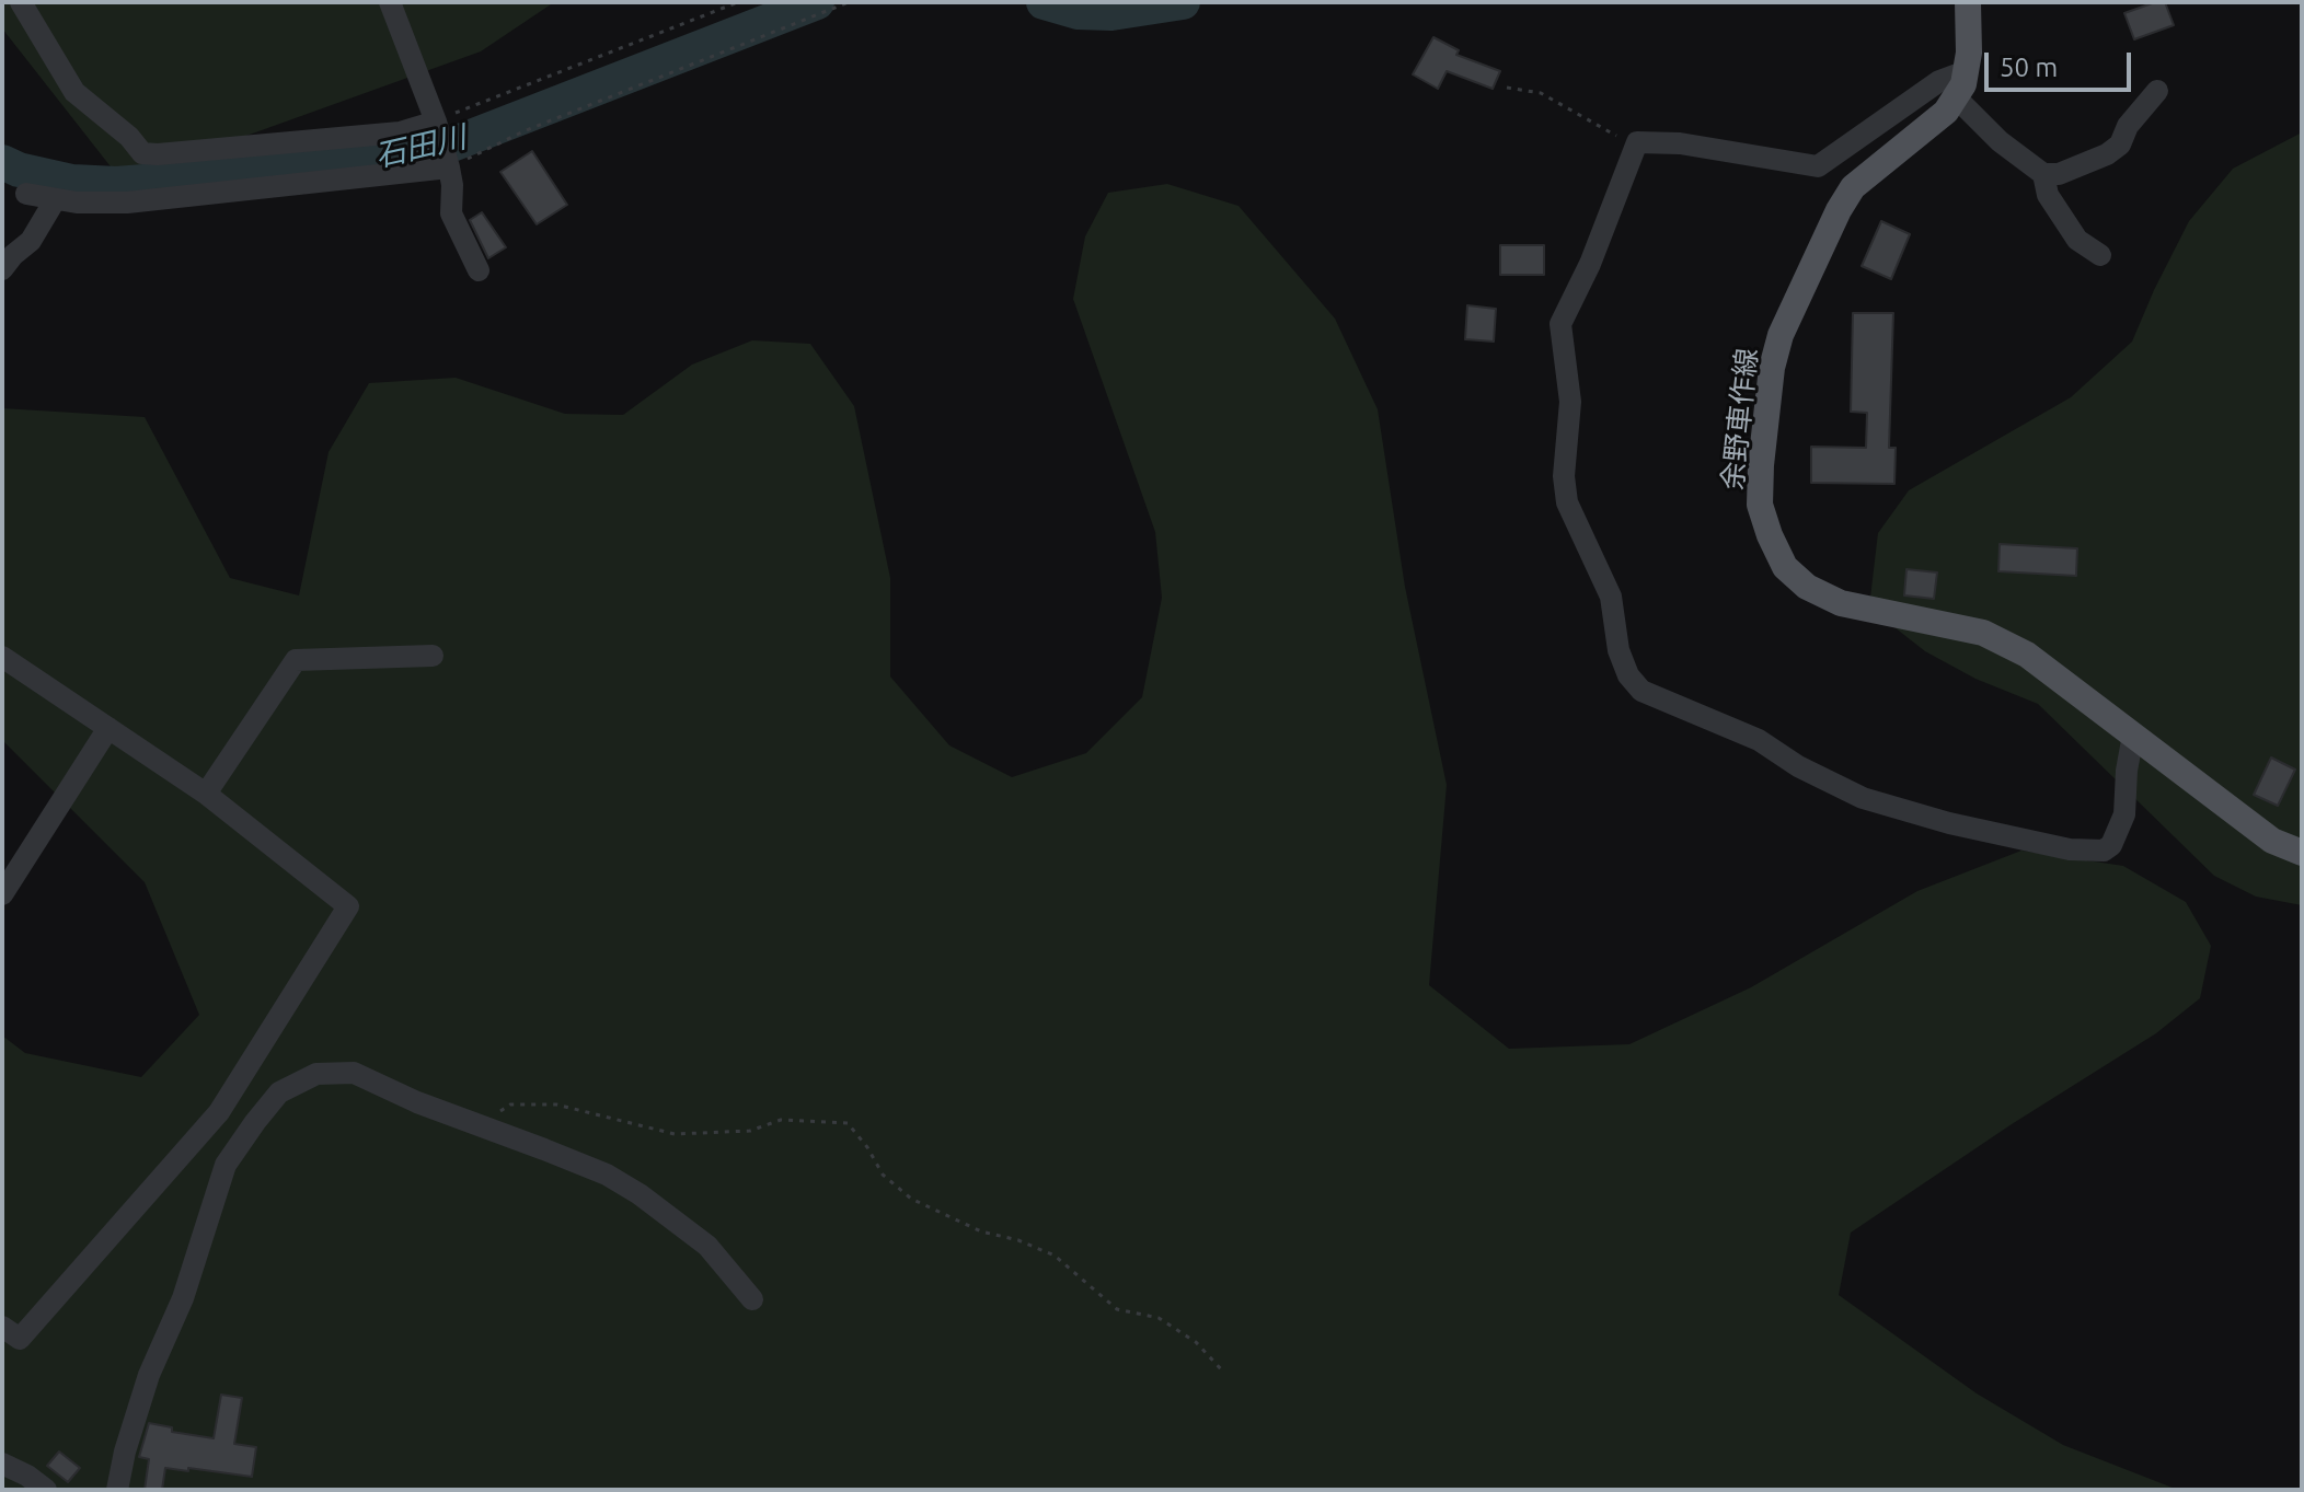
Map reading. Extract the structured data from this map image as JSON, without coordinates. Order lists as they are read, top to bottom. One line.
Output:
{"streets":{"main road":["余野車作線"]},"water":["石田川"],"scale_bar":"50 m"}
